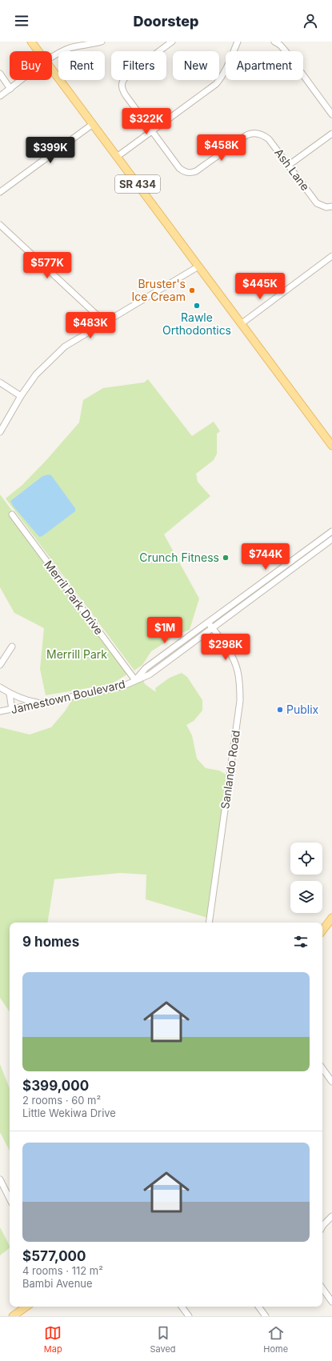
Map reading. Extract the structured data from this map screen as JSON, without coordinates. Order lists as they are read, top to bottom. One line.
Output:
{"streets":{"main road":["SR 434"],"street":["Ash Lane","Merril Park Drive","Jamestown Boulevard","Sanlando Road"]},"crossings":[["Merril Park Drive","Jamestown Boulevard"],["Jamestown Boulevard","Sanlando Road"]],"parks":["Merrill Park"],"places":["Bruster's Ice Cream","Rawle Orthodontics","Crunch Fitness","Publix"],"page":{"header":"Doorstep","chip":["Buy","Rent","Filters","New","Apartment"],"price":["$322K","$458K","$399K","$577K","$445K","$483K","$744K","$1M","$298K"],"heading":"9 homes","list":[{"name":"$399,000","note":"2 rooms · 60 m² · Little Wekiwa Drive"},{"name":"$577,000","note":"4 rooms · 112 m² · Bambi Avenue"}],"tabs":["Map","Saved","Home"]}}
